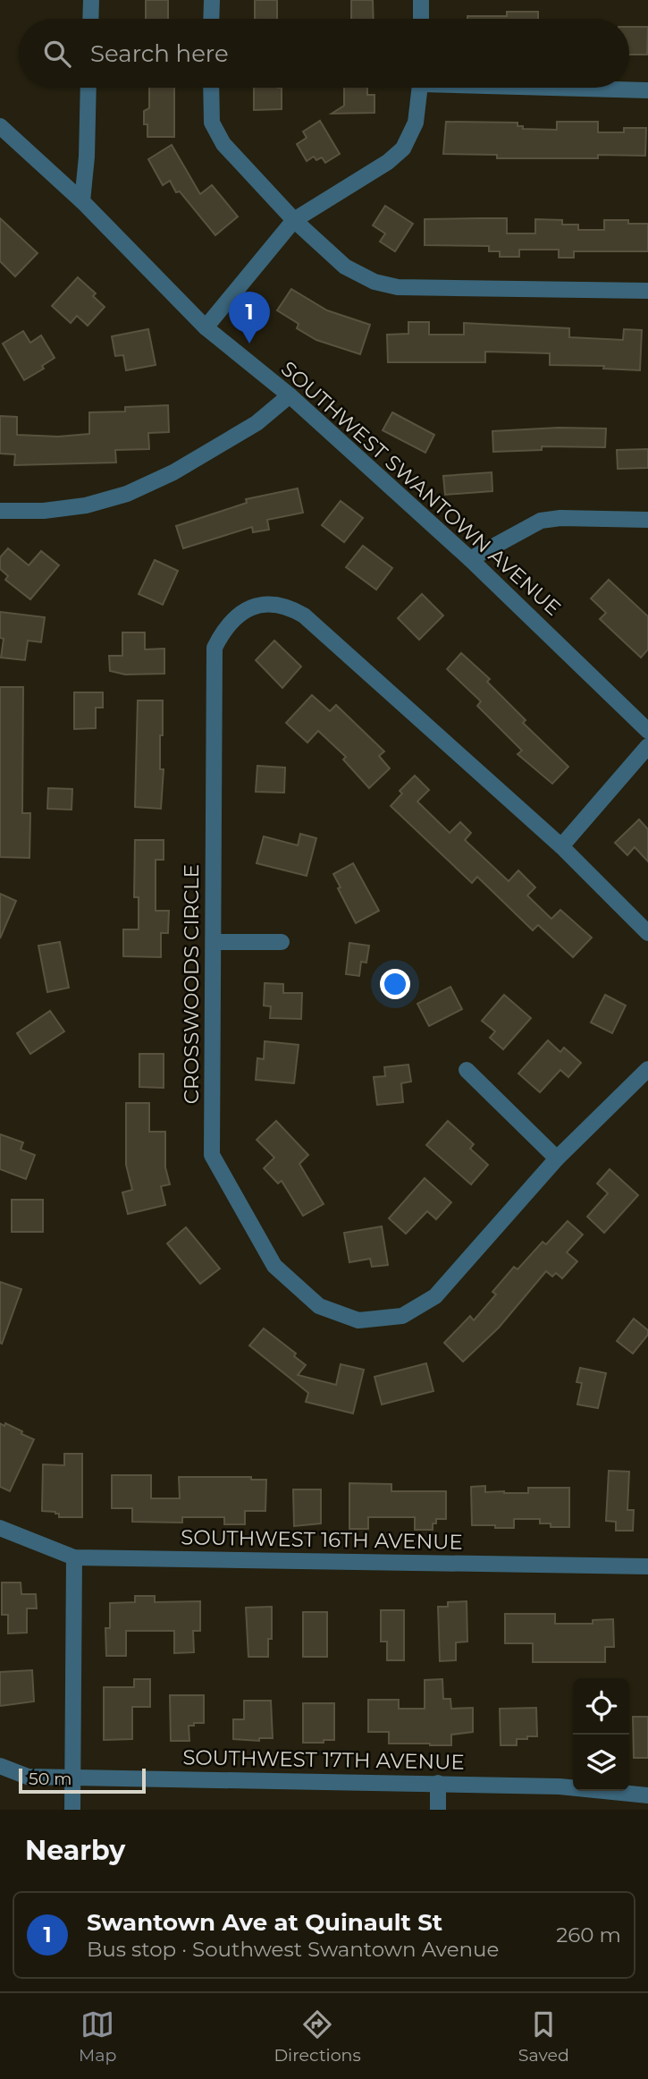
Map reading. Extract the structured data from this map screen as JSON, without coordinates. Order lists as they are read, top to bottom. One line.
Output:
{"streets":{"street":["SOUTHWEST SWANTOWN AVENUE","CROSSWOODS CIRCLE","SOUTHWEST 16TH AVENUE","SOUTHWEST 17TH AVENUE"]},"scale_bar":"50 m","page":{"search":"Search here","pins":"1","scale":"50 m","heading":"Nearby","list":[{"mark":"1","name":"Swantown Ave at Quinault St","note":"Bus stop · Southwest Swantown Avenue","value":"260 m"}],"nav":["Map","Directions","Saved"]}}
